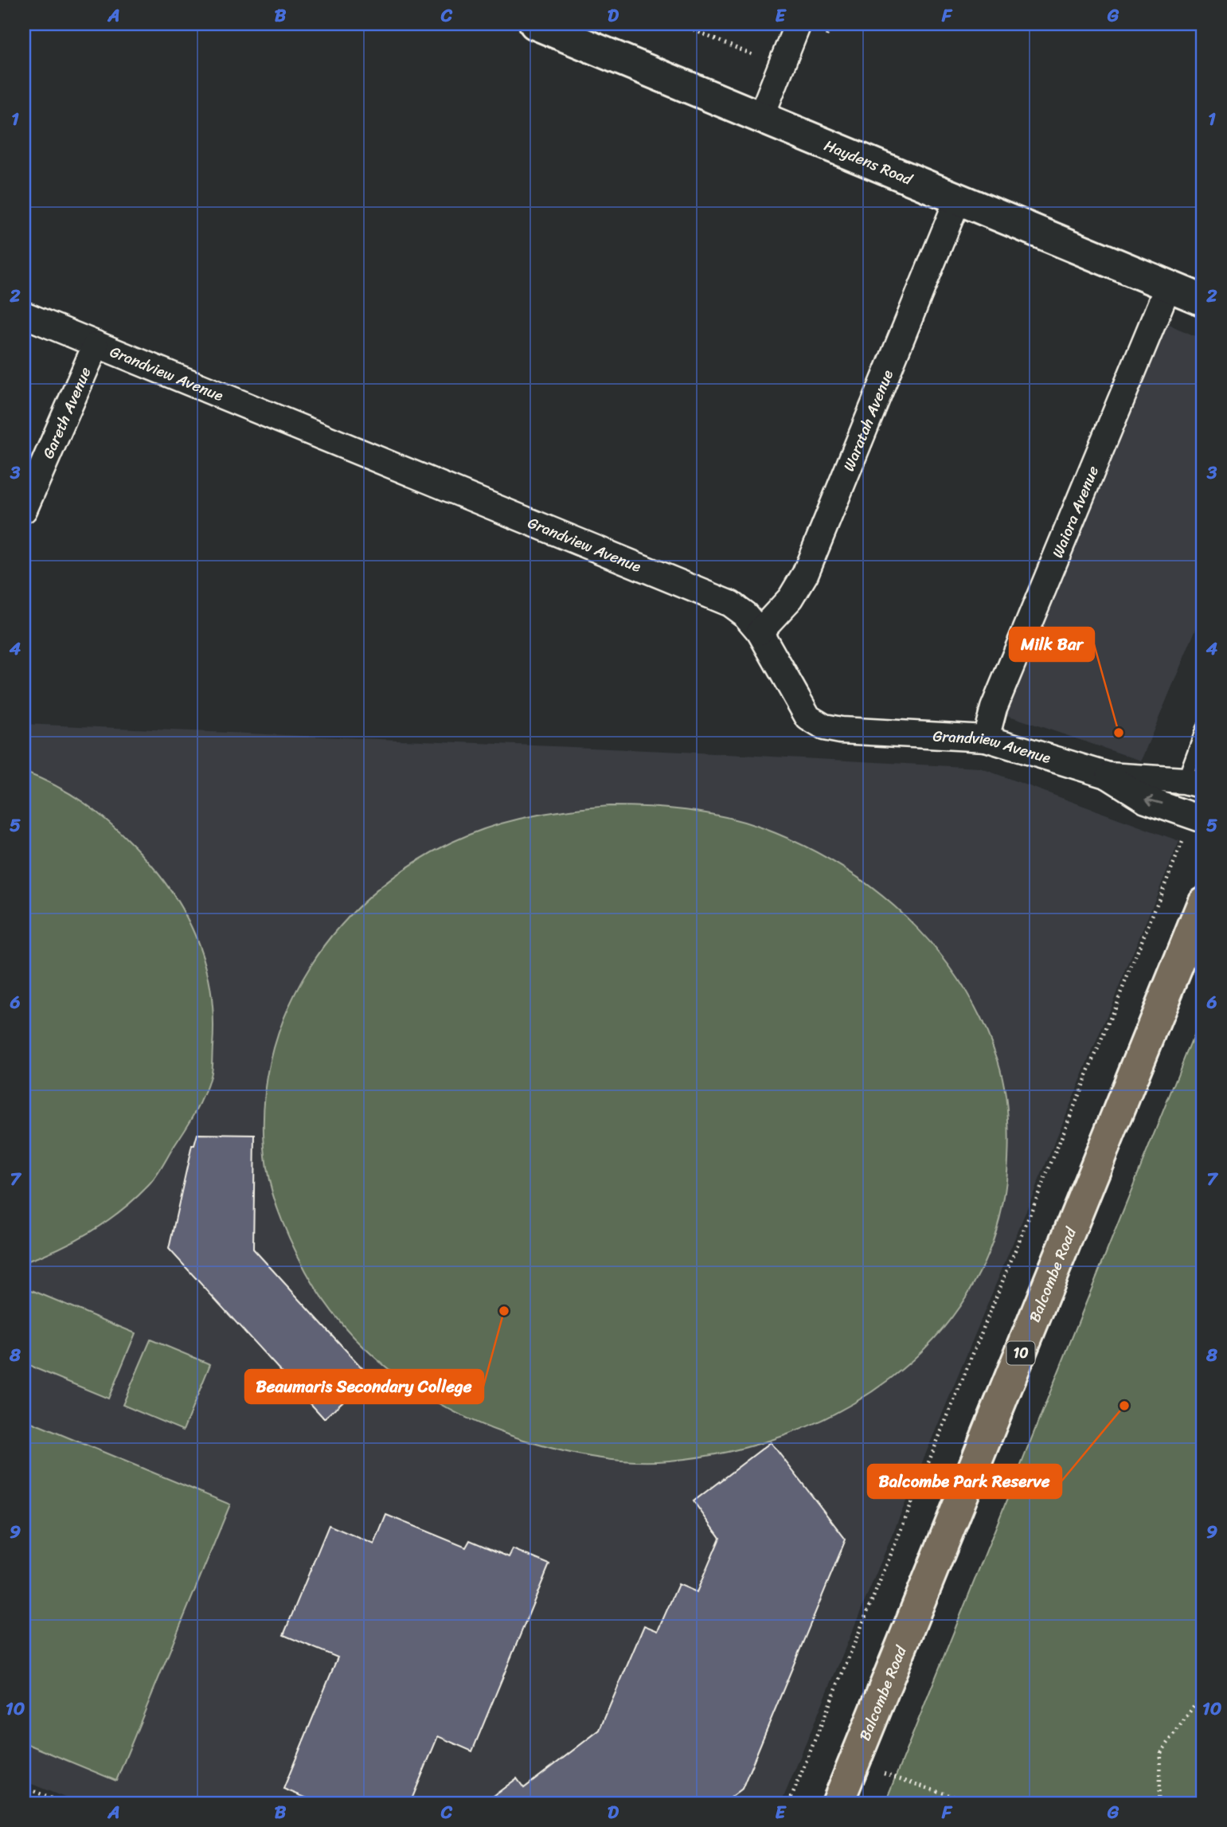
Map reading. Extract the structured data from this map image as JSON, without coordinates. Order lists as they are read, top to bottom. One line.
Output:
{"streets":{"main road":["Balcombe Road","10"],"street":["Haydens Road","Grandview Avenue","Gareth Avenue","Waratah Avenue","Waiora Avenue"]},"crossings":[["Haydens Road","Waratah Avenue"],["Haydens Road","Waiora Avenue"],["Grandview Avenue","Gareth Avenue"],["Grandview Avenue","Waratah Avenue"],["Grandview Avenue","Waiora Avenue"]],"places":["Milk Bar","Beaumaris Secondary College","Balcombe Park Reserve"],"grid":{"columns":["A","B","C","D","E","F","G"],"rows":["1","2","3","4","5","6","7","8","9","10"]}}
